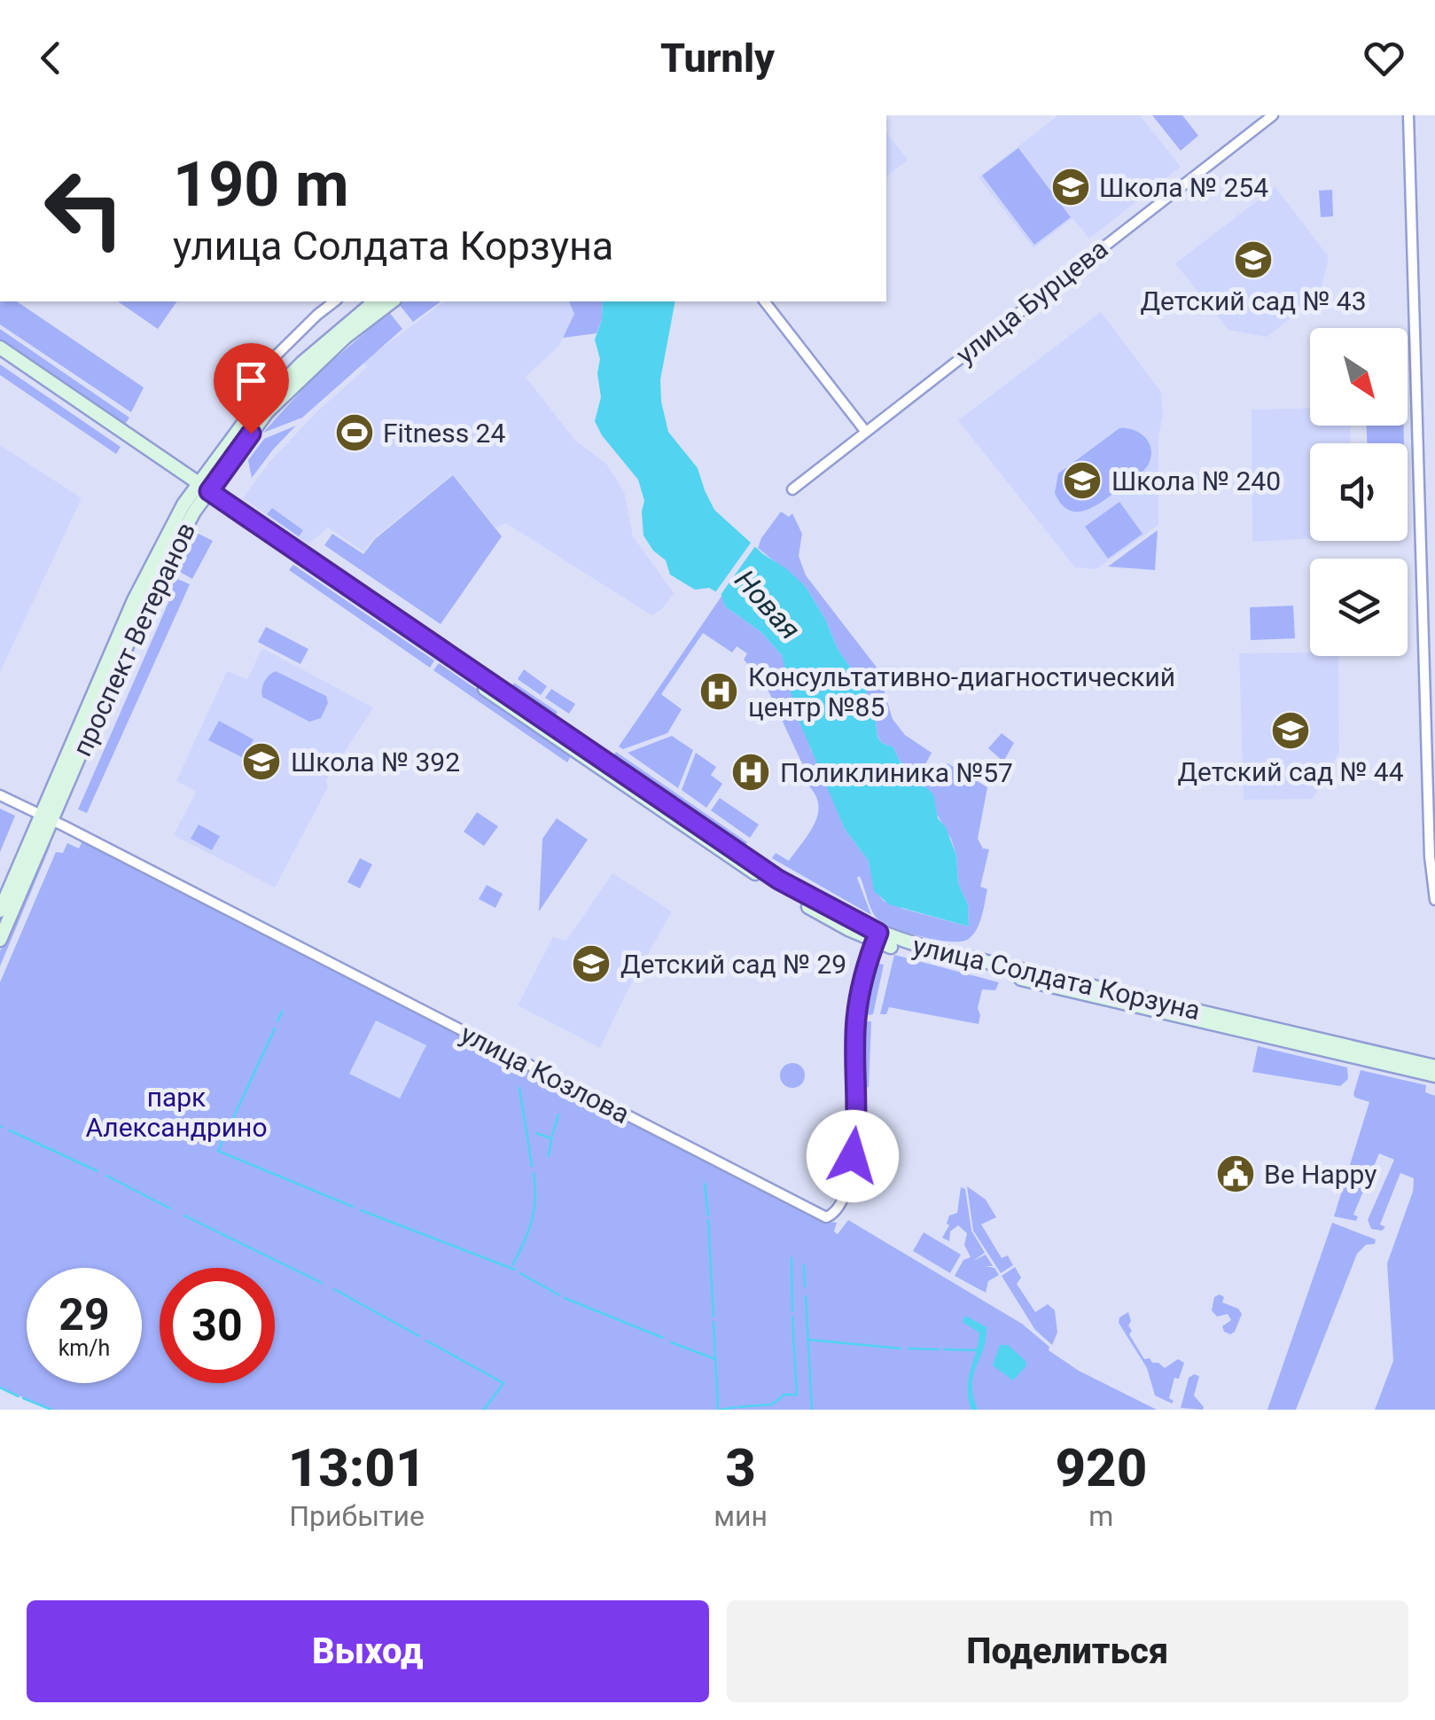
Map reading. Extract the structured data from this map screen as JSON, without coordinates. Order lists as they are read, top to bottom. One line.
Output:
{"streets":{"street":["улица Бурцева","проспект Ветеранов","улица Солдата Корзуна","улица Козлова"]},"crossings":[["проспект Ветеранов","улица Солдата Корзуна"],["проспект Ветеранов","улица Козлова"],["улица Солдата Корзуна","улица Козлова"]],"water":["Новая"],"parks":["парк Александрино"],"places":{"school or university":["Школа № 254","Детский сад № 43","Школа № 240","Детский сад № 44","Школа № 392","Детский сад № 29"],"sports":["Fitness 24"],"hospital":["Консультативно-диагностический центр №85","Поликлиника №57"],"public building":["Be Happy"]},"north":"bottom right","page":{"header":"Turnly","turn":["190 m","улица Солдата Корзуна"],"speed":"29 km/h","limit":"30","eta":["13:01","Прибытие","3","мин","920","m"],"buttons":["Выход","Поделиться"]}}
